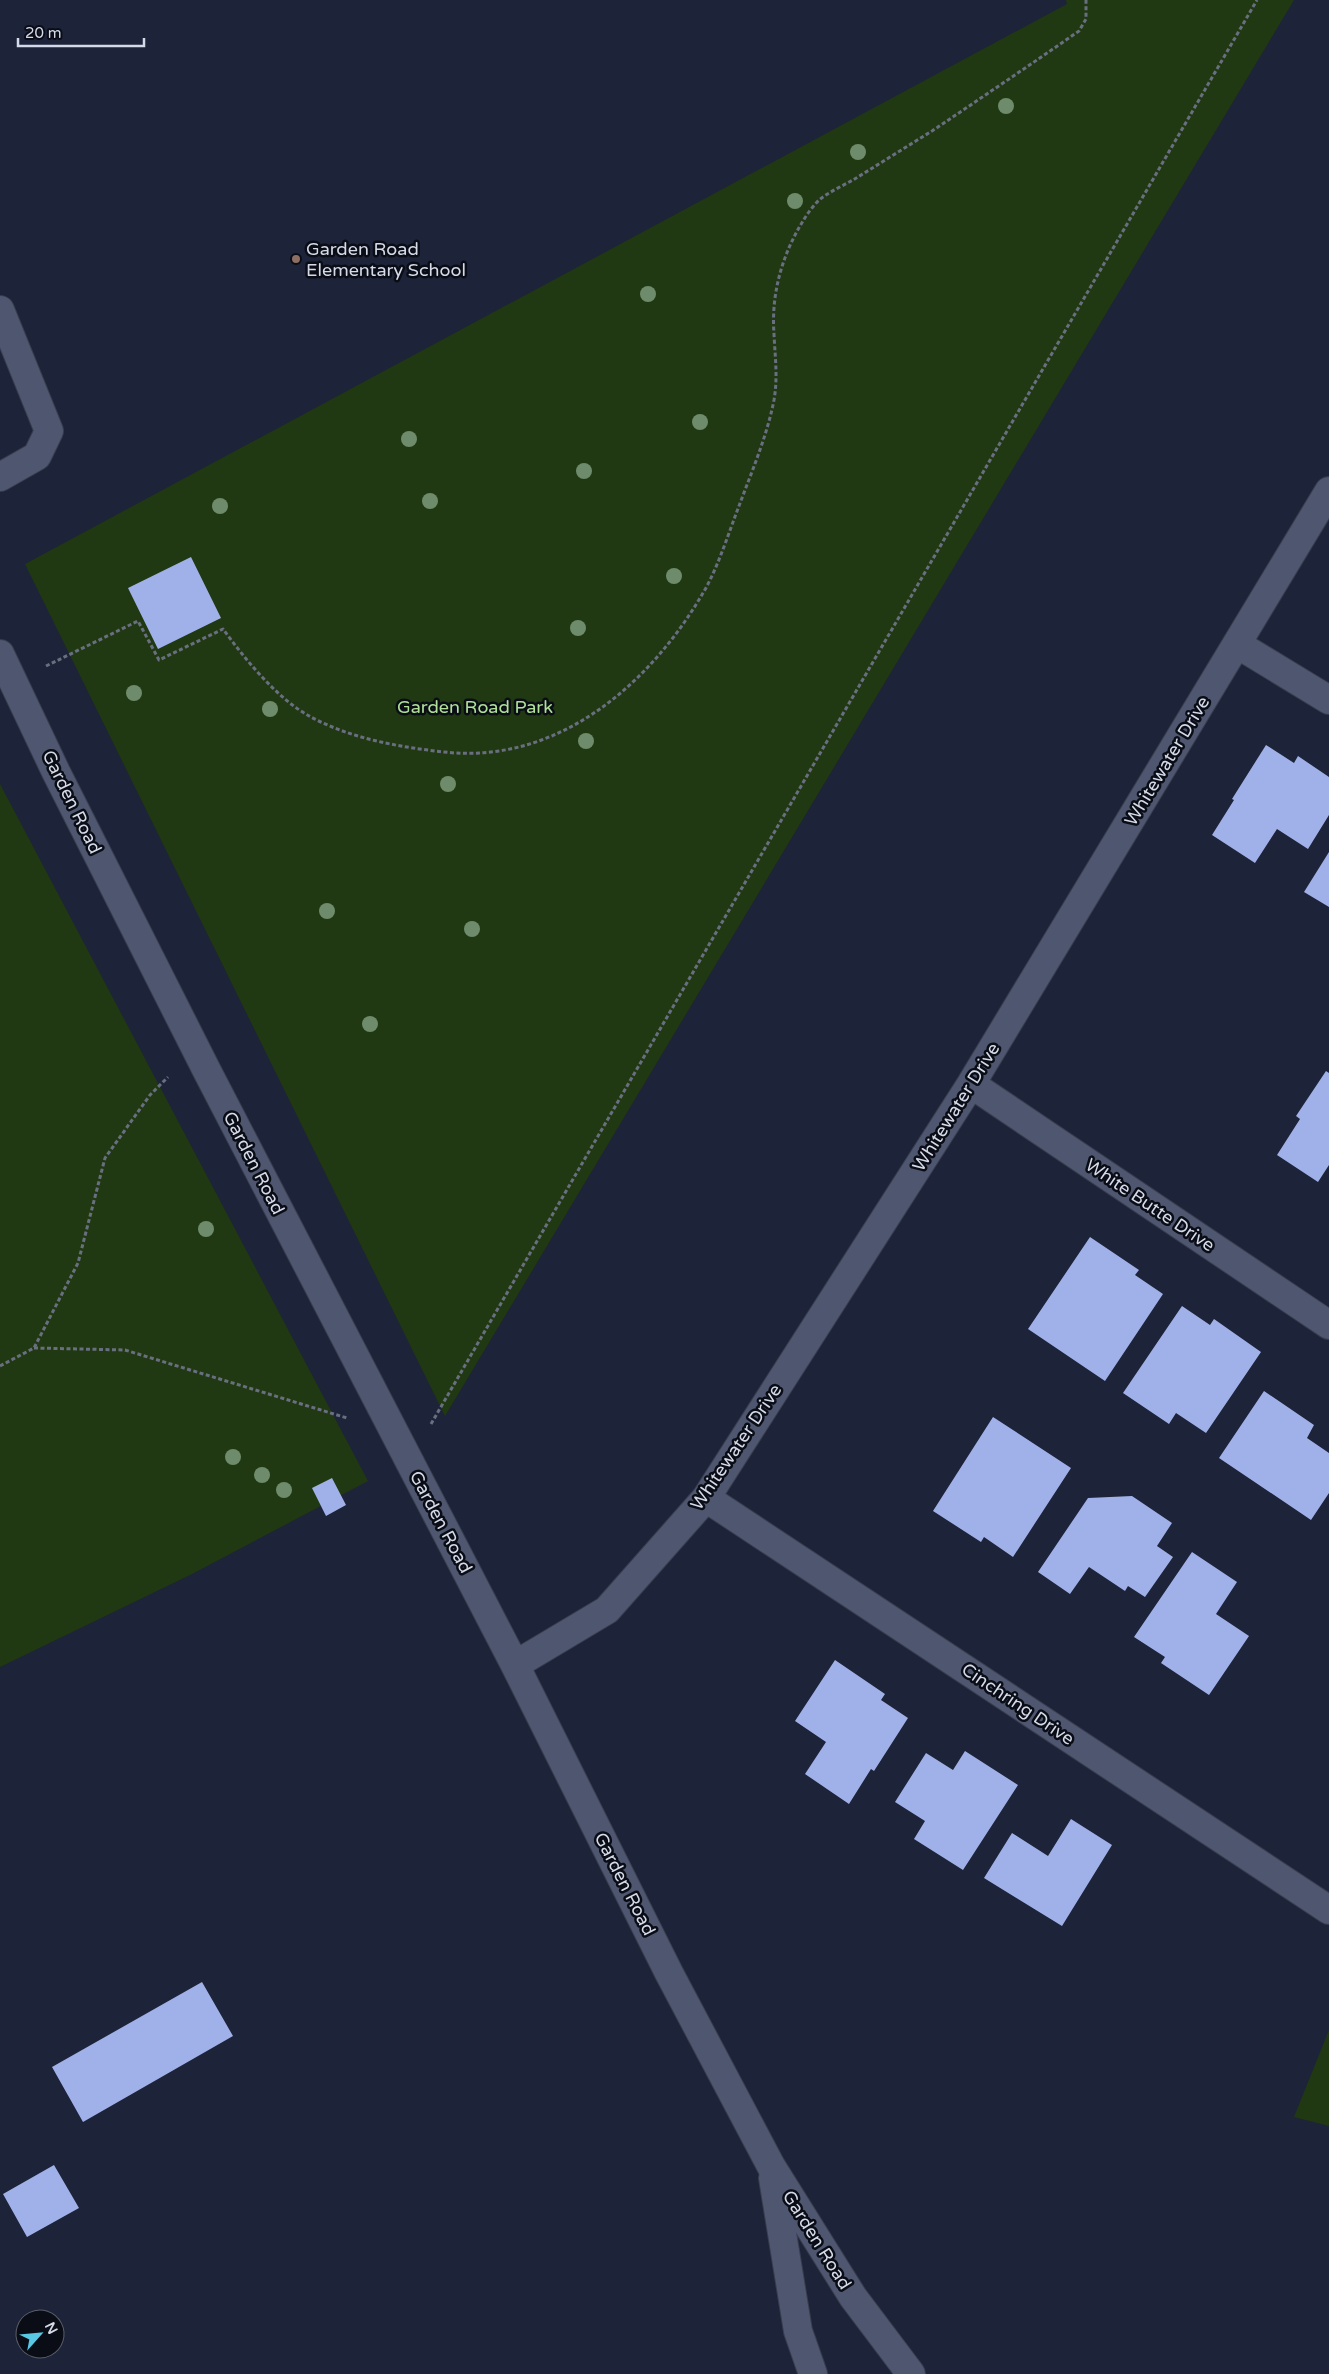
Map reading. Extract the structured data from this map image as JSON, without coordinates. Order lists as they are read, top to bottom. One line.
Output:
{"streets":{"street":["Whitewater Drive","Garden Road","White Butte Drive","Cinchring Drive"]},"crossings":[["Whitewater Drive","Garden Road"],["Whitewater Drive","White Butte Drive"],["Whitewater Drive","Cinchring Drive"]],"parks":["Garden Road Park"],"places":["Garden Road Elementary School"],"scale_bar":"20 m","north":"top right"}
